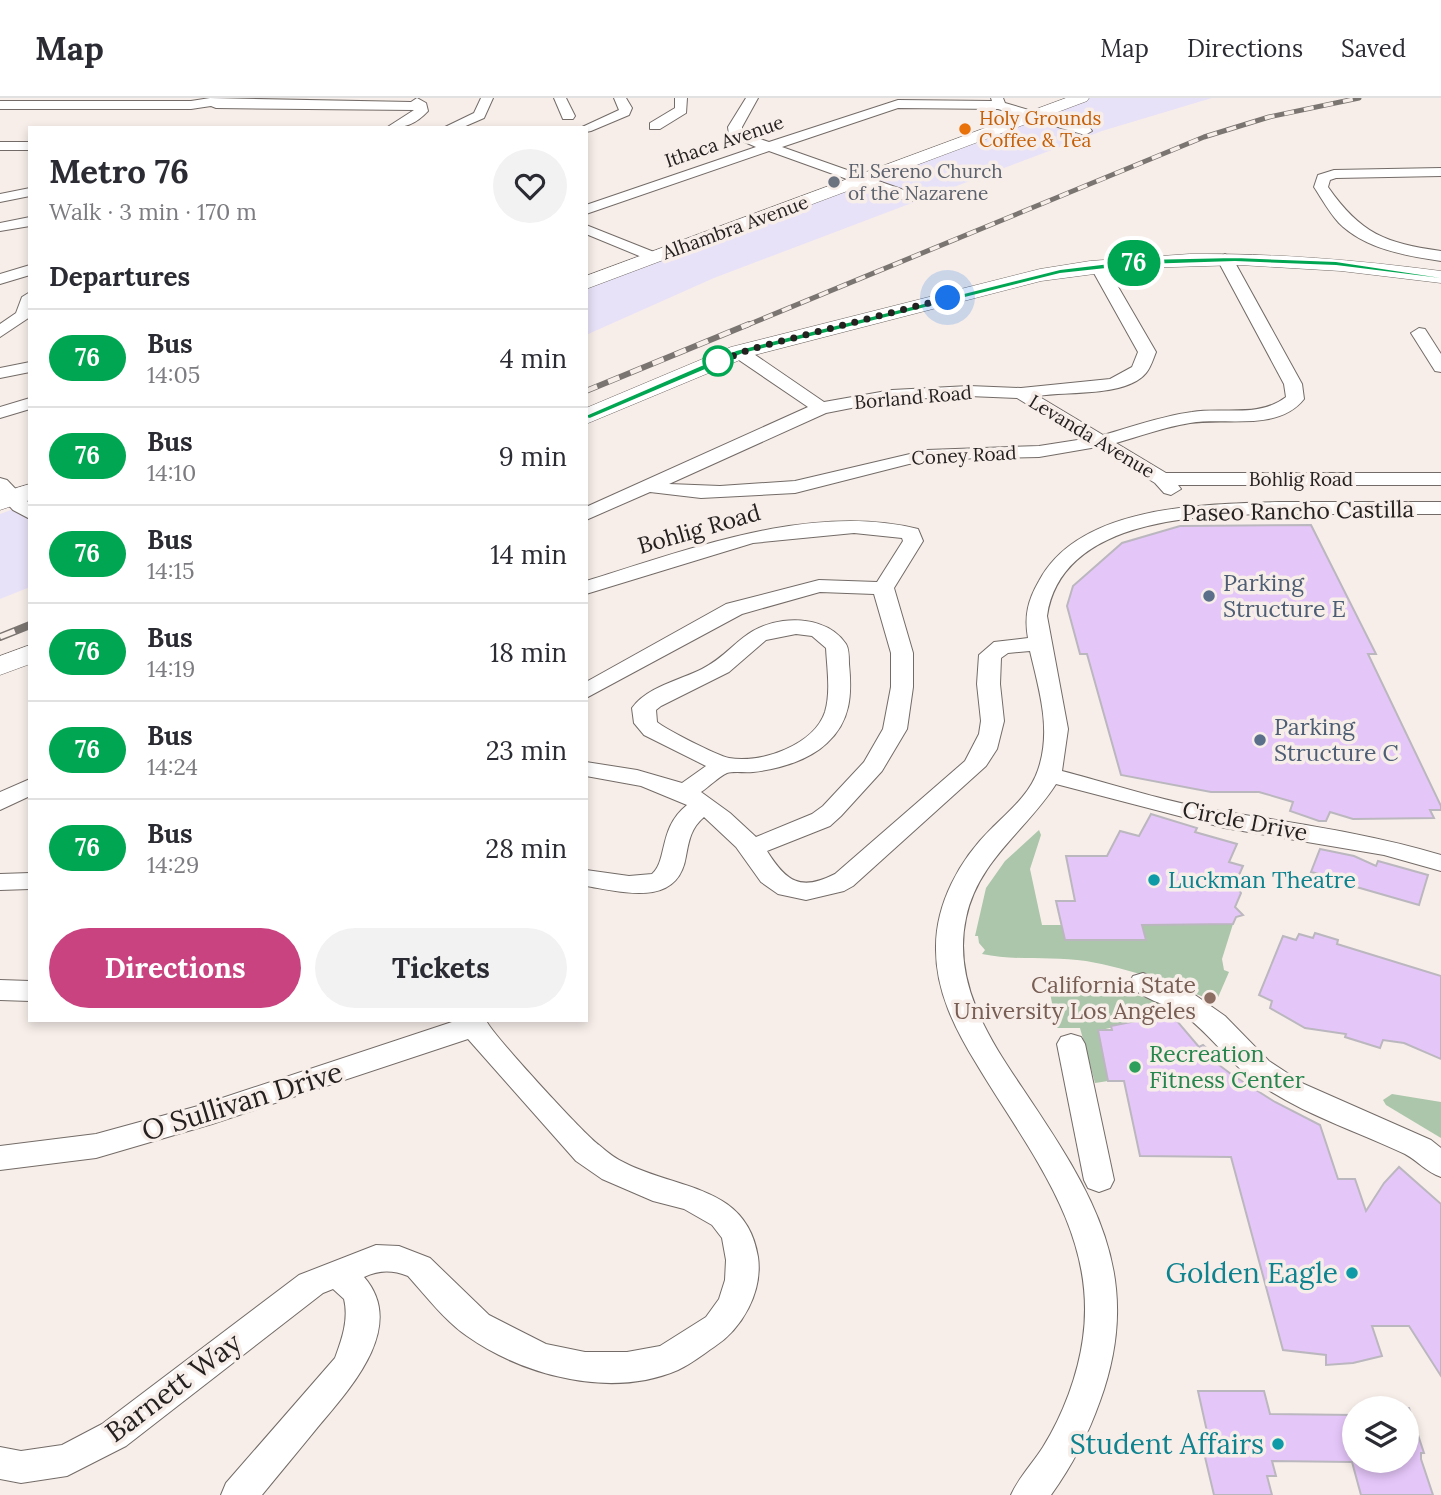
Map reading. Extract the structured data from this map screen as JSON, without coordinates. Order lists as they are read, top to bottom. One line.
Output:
{"streets":{"main road":["Alhambra Avenue"],"street":["Ithaca Avenue","Borland Road","Levanda Avenue","Coney Road","Bohlig Road","Paseo Rancho Castilla","Circle Drive","O Sullivan Drive","Barnett Way"]},"crossings":[["Borland Road","Levanda Avenue"],["Borland Road","Coney Road"],["Levanda Avenue","Coney Road"],["Levanda Avenue","Bohlig Road"],["Levanda Avenue","Paseo Rancho Castilla"],["Paseo Rancho Castilla","Circle Drive"],["O Sullivan Drive","Barnett Way"]],"places":["Holy Grounds Coffee & Tea","El Sereno Church of the Nazarene","Parking Structure E","Parking Structure C","Luckman Theatre","California State University Los Angeles","Recreation Fitness Center","Golden Eagle","Student Affairs"],"lines":["bus line 76"],"page":{"header":"Map","nav":["Map","Directions","Saved"],"on_map":"76","heading":[["Metro 76","Walk · 3 min · 170 m"],"Departures"],"list":[{"mark":"76","name":"Bus","note":"14:05","value":"4 min"},{"mark":"76","name":"Bus","note":"14:10","value":"9 min"},{"mark":"76","name":"Bus","note":"14:15","value":"14 min"},{"mark":"76","name":"Bus","note":"14:19","value":"18 min"},{"mark":"76","name":"Bus","note":"14:24","value":"23 min"},{"mark":"76","name":"Bus","note":"14:29","value":"28 min"}],"buttons":["Directions","Tickets"]}}
